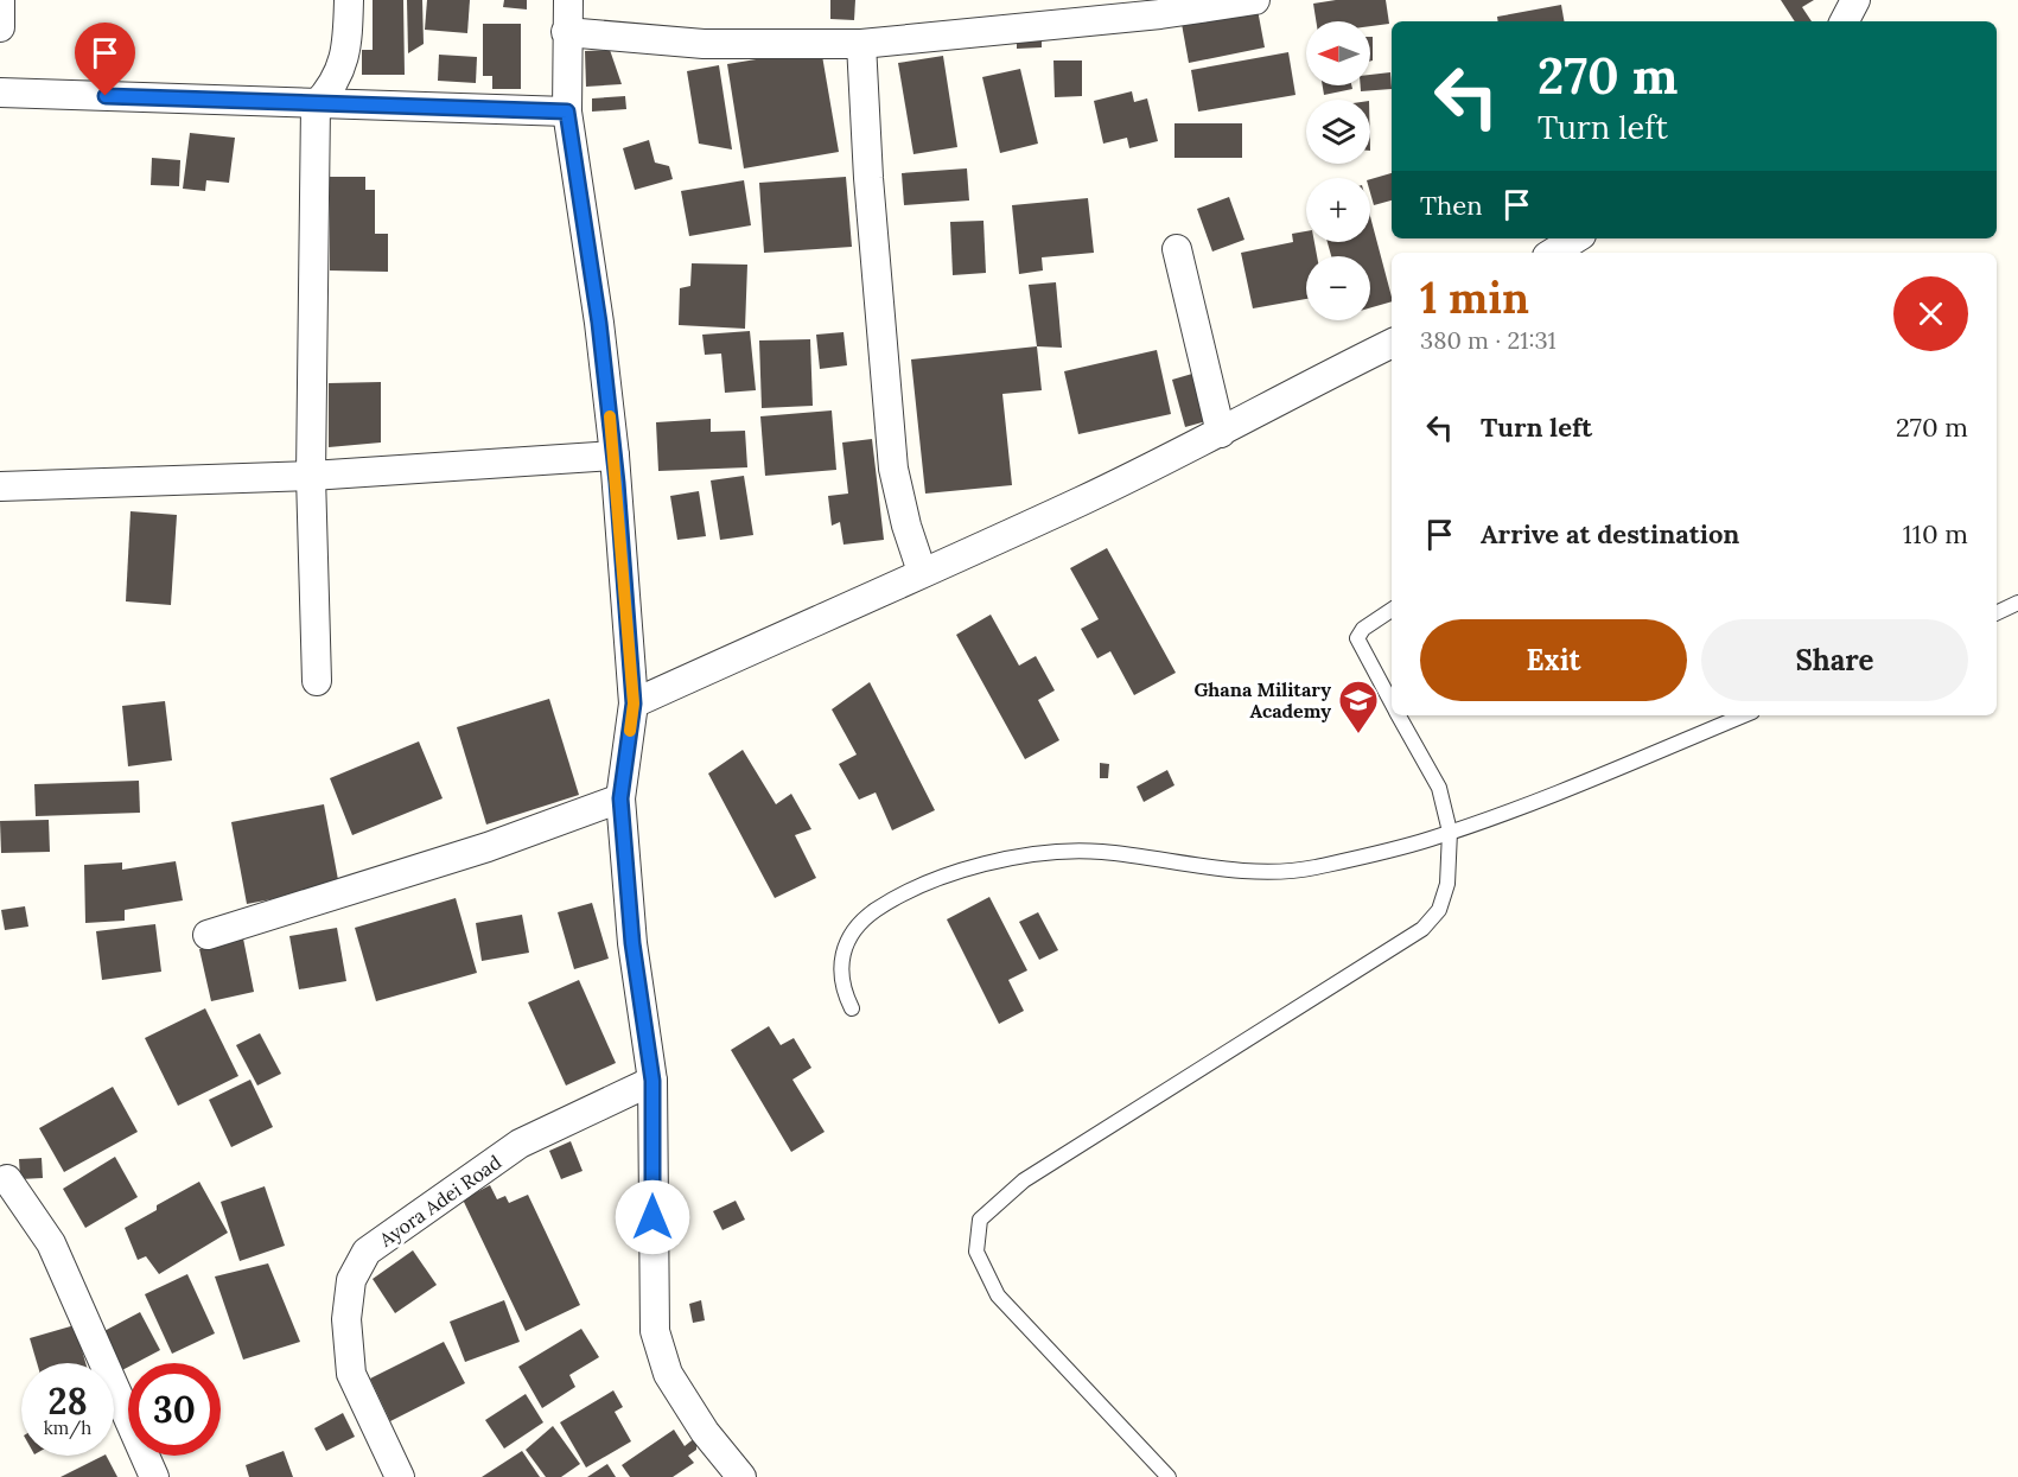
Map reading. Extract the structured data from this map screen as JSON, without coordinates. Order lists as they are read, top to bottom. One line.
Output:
{"streets":{"street":["Ayora Adei Road"]},"places":{"school or university":["Ghana Military Academy"]},"north":"left","page":{"map_buttons":["+","−"],"turn":["270 m","Turn left"],"then":"Then","heading":["1 min","380 m · 21:31"],"list":[{"name":"Turn left","value":"270 m"},{"name":"Arrive at destination","value":"110 m"}],"buttons":["Exit","Share"],"speed":"28 km/h","limit":"30"}}
